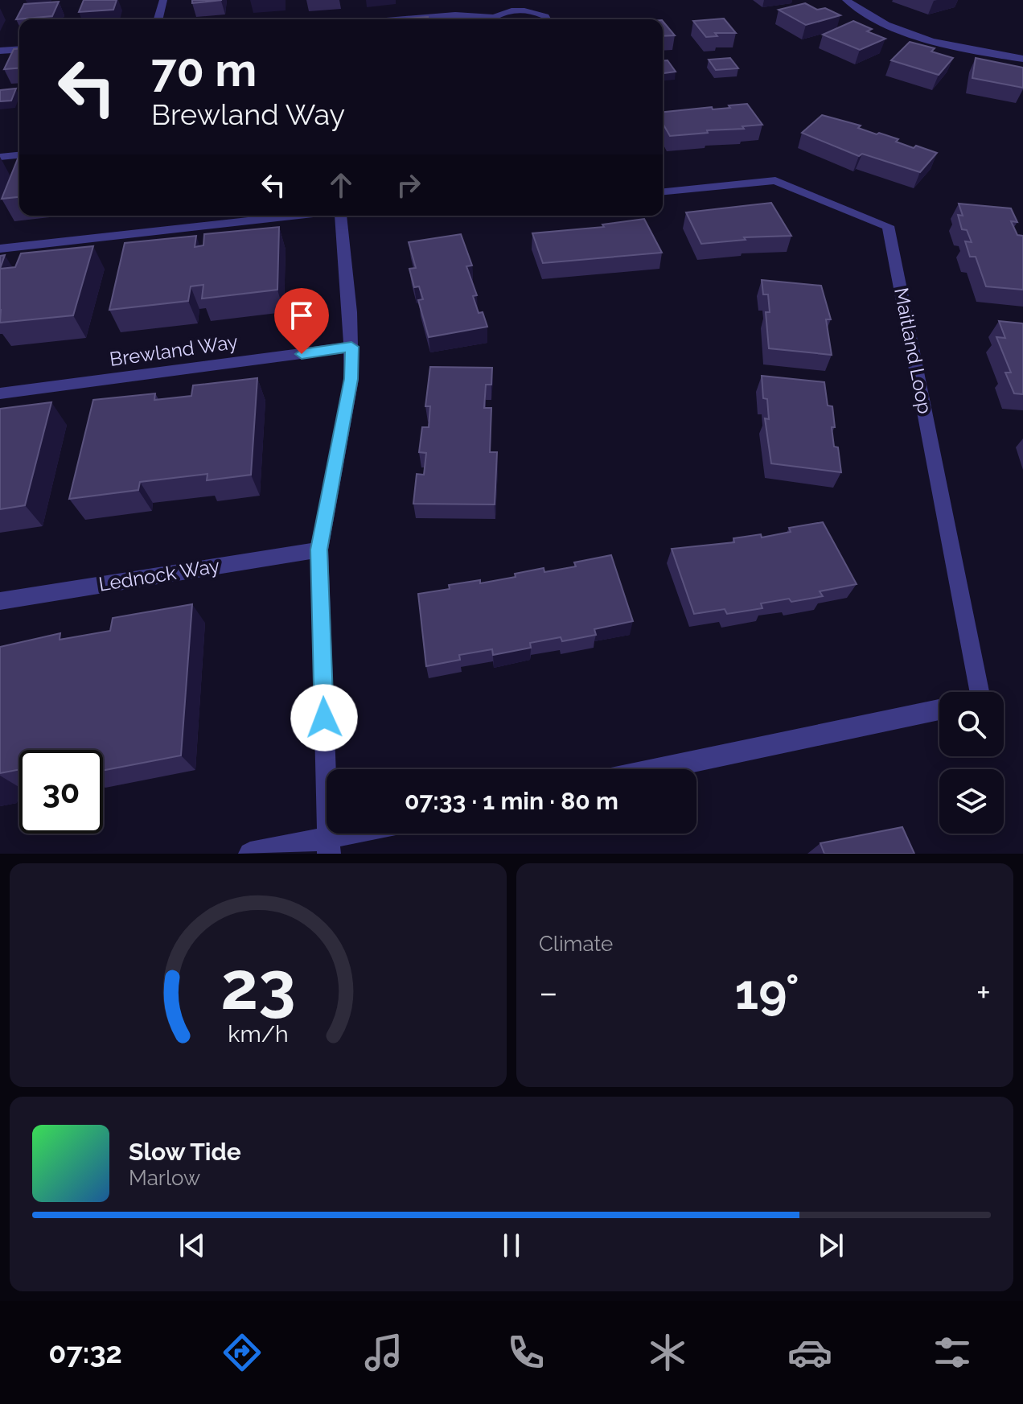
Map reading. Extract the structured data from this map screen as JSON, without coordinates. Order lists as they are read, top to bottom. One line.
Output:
{"streets":{"street":["Brewland Way","Maitland Loop","Lednock Way"]},"page":{"turn":["70 m","Brewland Way"],"limit":"30","trip":"07:33 · 1 min · 80 m","tile":"Climate","heat":["−","19°","+"],"song":["Slow Tide","Marlow"],"tabs":"07:32","gauge":["23","km/h"]}}
